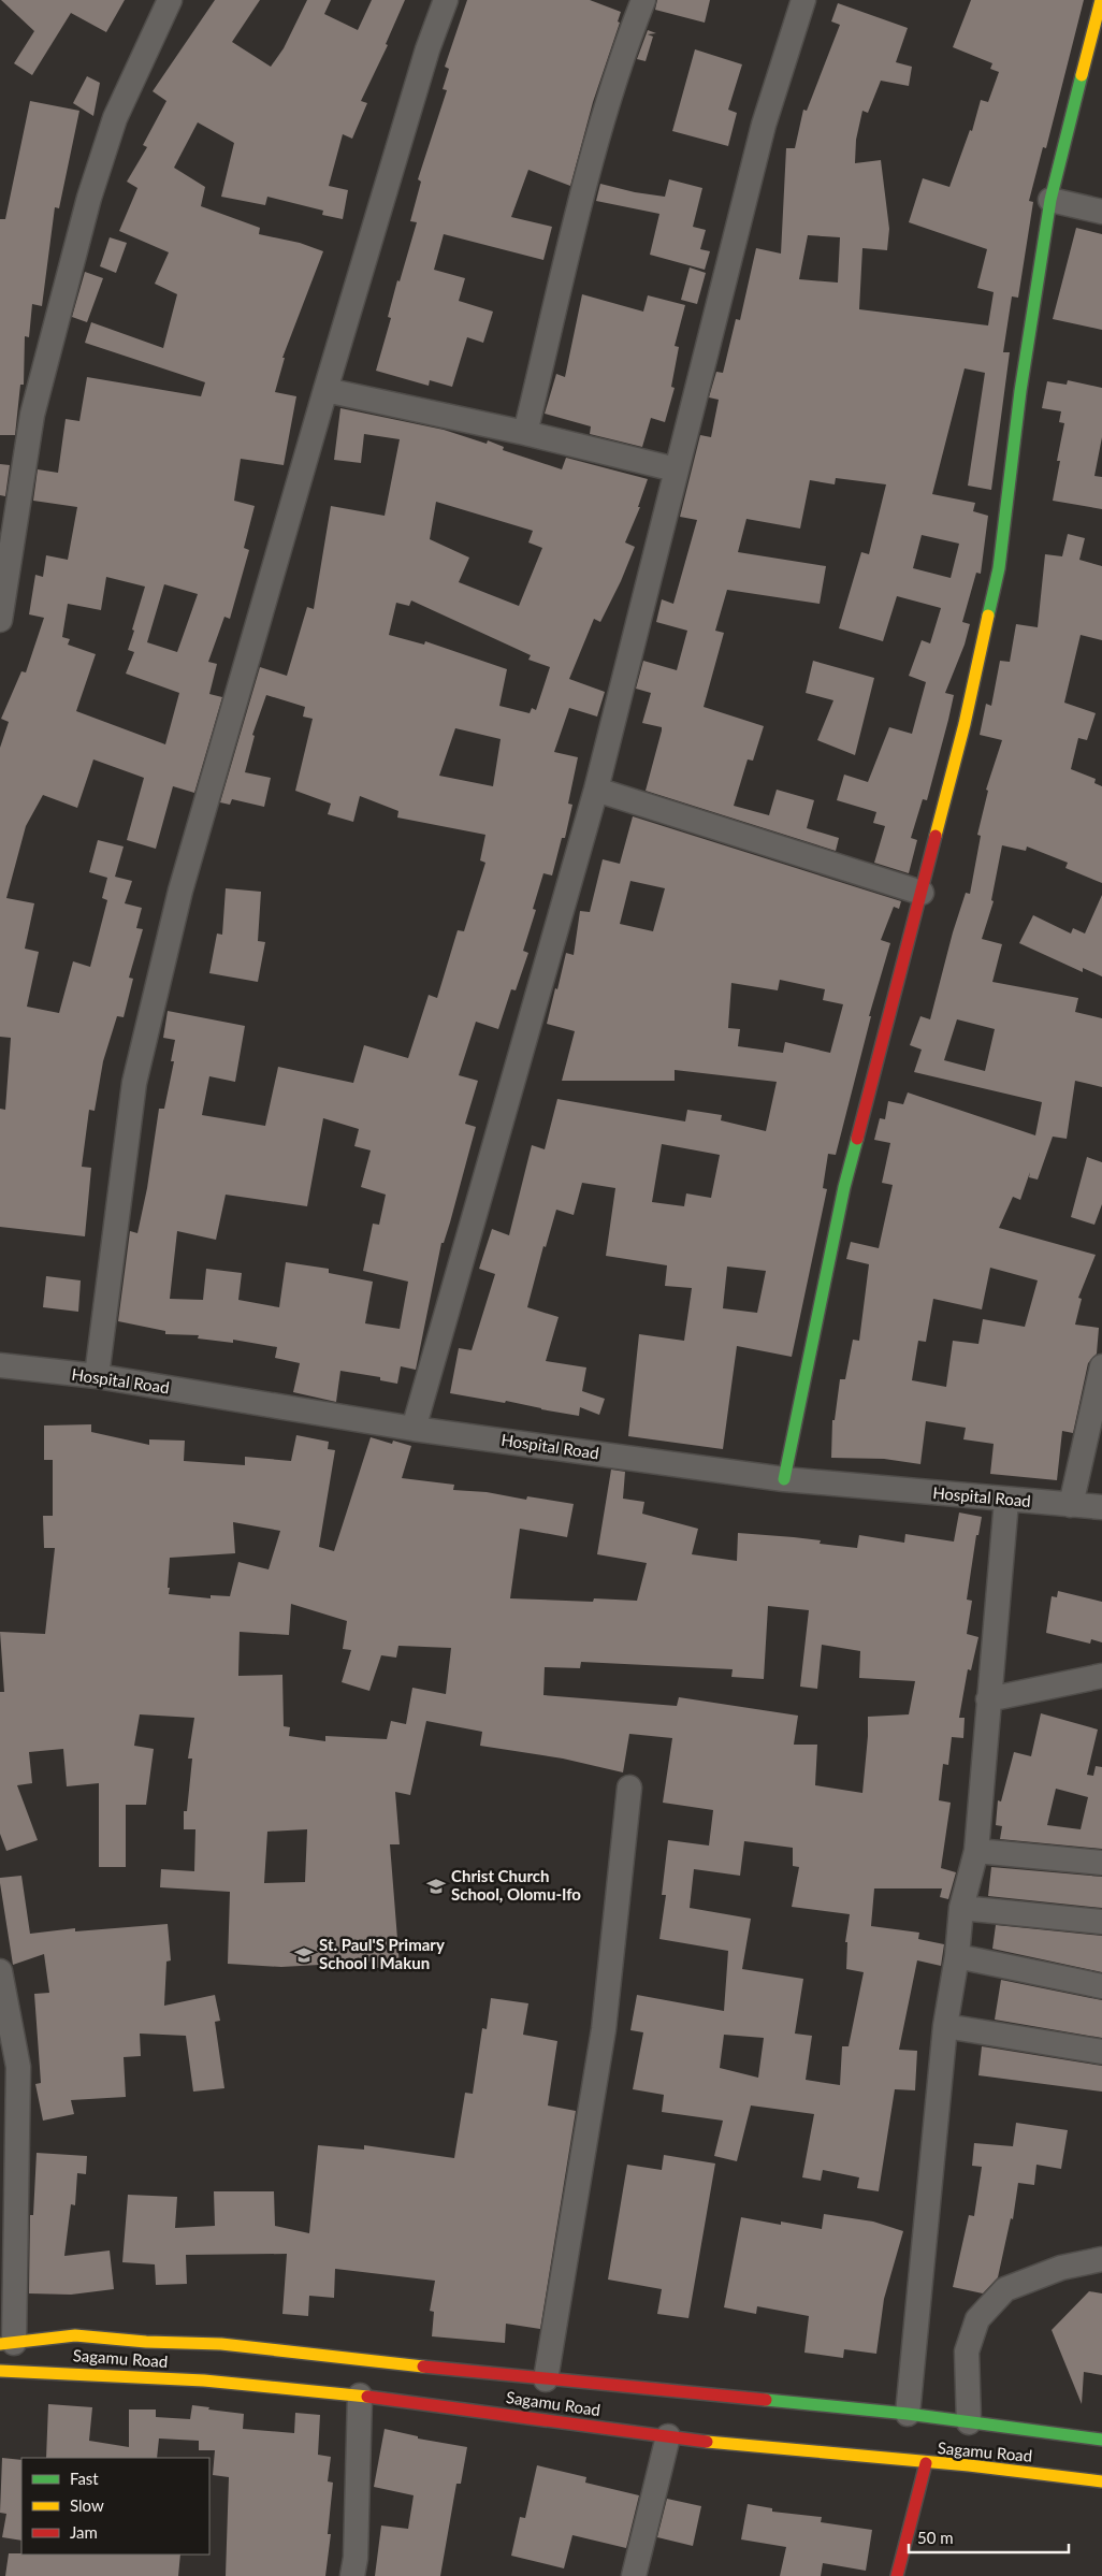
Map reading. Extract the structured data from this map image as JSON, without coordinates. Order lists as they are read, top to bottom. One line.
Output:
{"streets":{"main road":["Sagamu Road"],"street":["Hospital Road"]},"places":{"school or university":["Christ Church School, Olomu-Ifo","St. Paul'S Primary School I Makun"]},"legend":["Fast","Slow","Jam"],"scale_bar":"50 m"}
